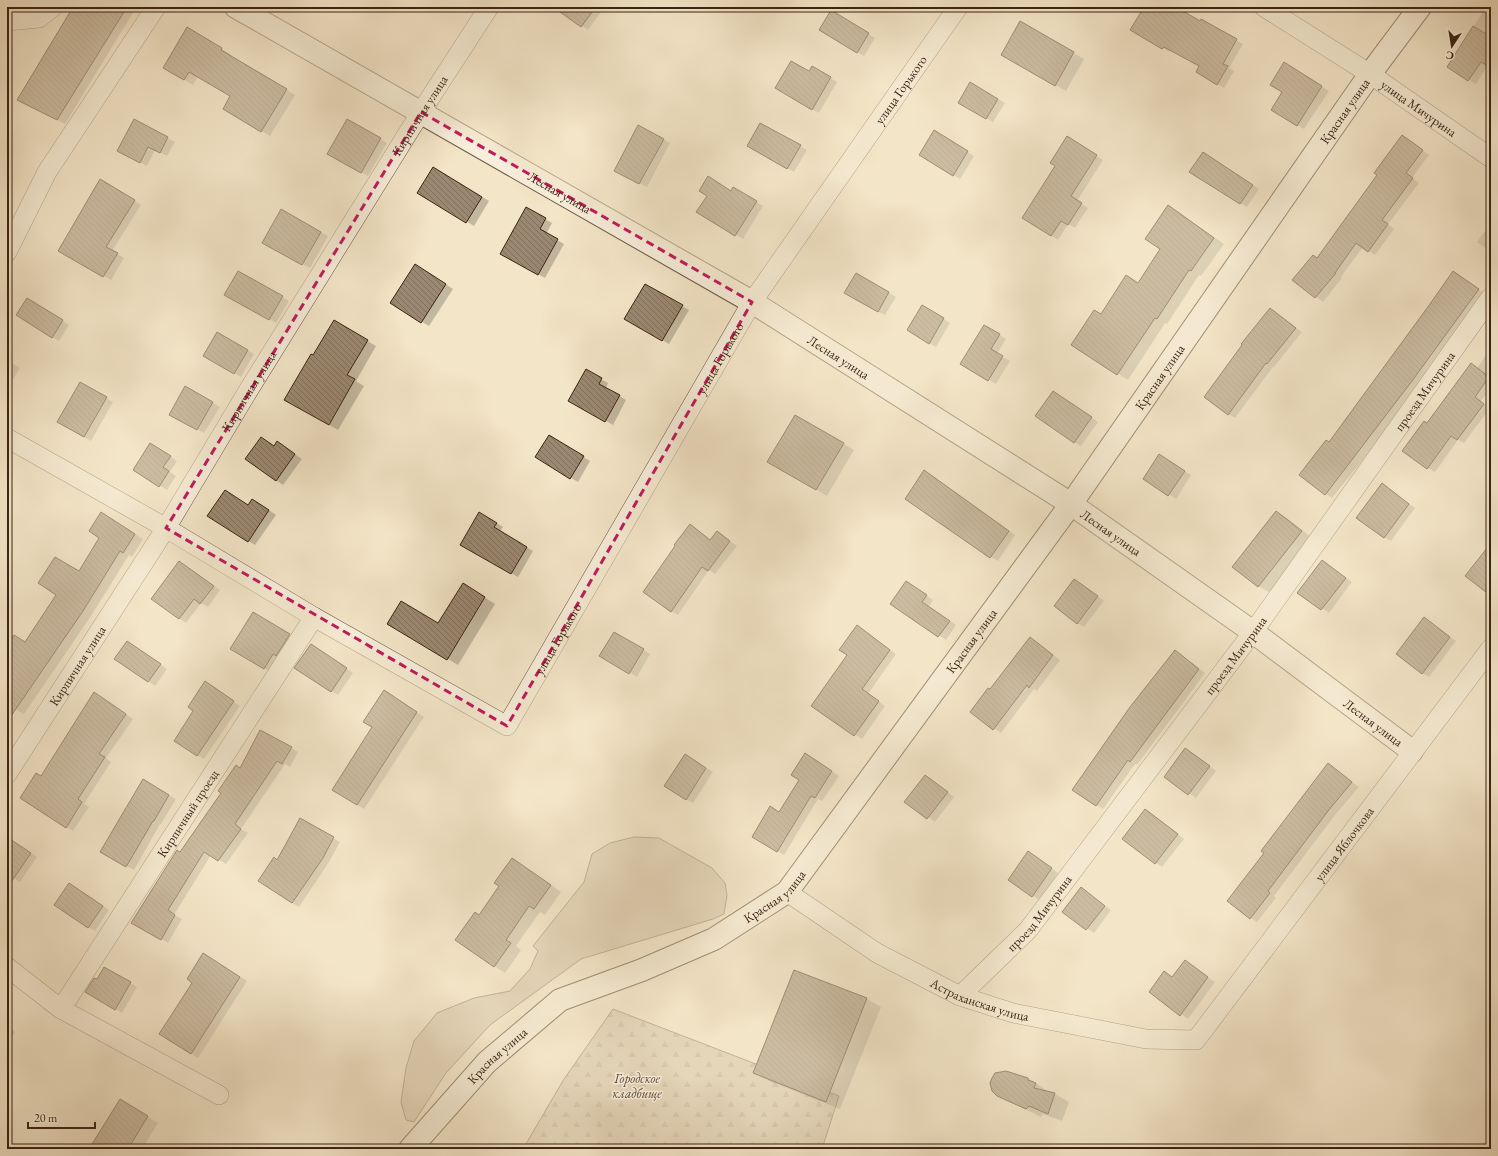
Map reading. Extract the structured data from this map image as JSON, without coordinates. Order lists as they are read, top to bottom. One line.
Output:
{"streets":{"main road":["Красная улица","Лесная улица"],"street":["улица Горького","улица Мичурина","Кирпичная улица","проезд Мичурина","Кирпичный проезд","улица Яблочкова","Астраханская улица"]},"crossings":[["улица Горького","Лесная улица"],["улица Горького","Кирпичный проезд"],["улица Мичурина","Красная улица"],["Красная улица","Лесная улица"],["Красная улица","Астраханская улица"],["Кирпичная улица","Лесная улица"],["Лесная улица","проезд Мичурина"],["Лесная улица","улица Яблочкова"],["проезд Мичурина","Астраханская улица"],["улица Яблочкова","Астраханская улица"]],"parks":["Городское кладбище"],"scale_bar":"20 m","north":"bottom"}
